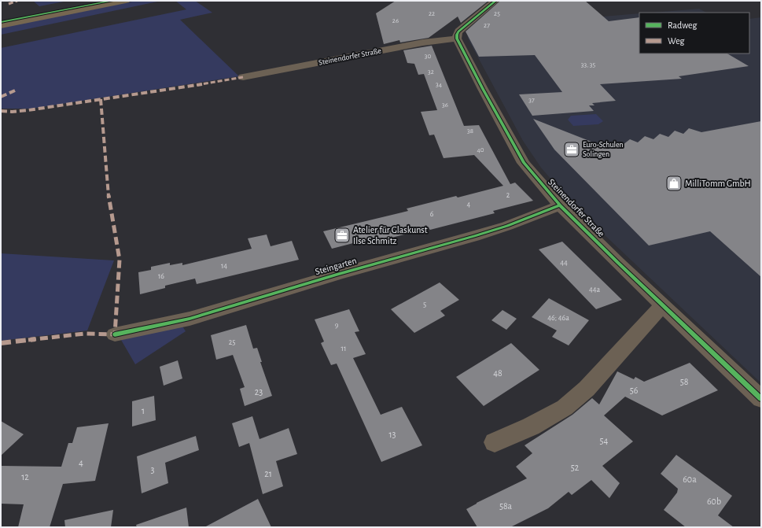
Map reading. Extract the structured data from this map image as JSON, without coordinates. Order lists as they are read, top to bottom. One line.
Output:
{"streets":{"street":["Steinendorfer Straße","Steingarten"]},"crossings":[["Steinendorfer Straße","Steingarten"]],"places":{"office":["Euro-Schulen Solingen","Atelier für Glaskunst Ilse Schmitz"],"shop":["MilliTomm GmbH"]},"house_numbers":["22","25","26","27","30","33, 35","32","34","37","36","38","40","2","4","6","44","14","16","44a","5","46; 46a","9","25","11","48","58","56","23","1","13","54","4","52","3","21","12","60a","60b","58a"],"legend":["Radweg","Weg"]}
